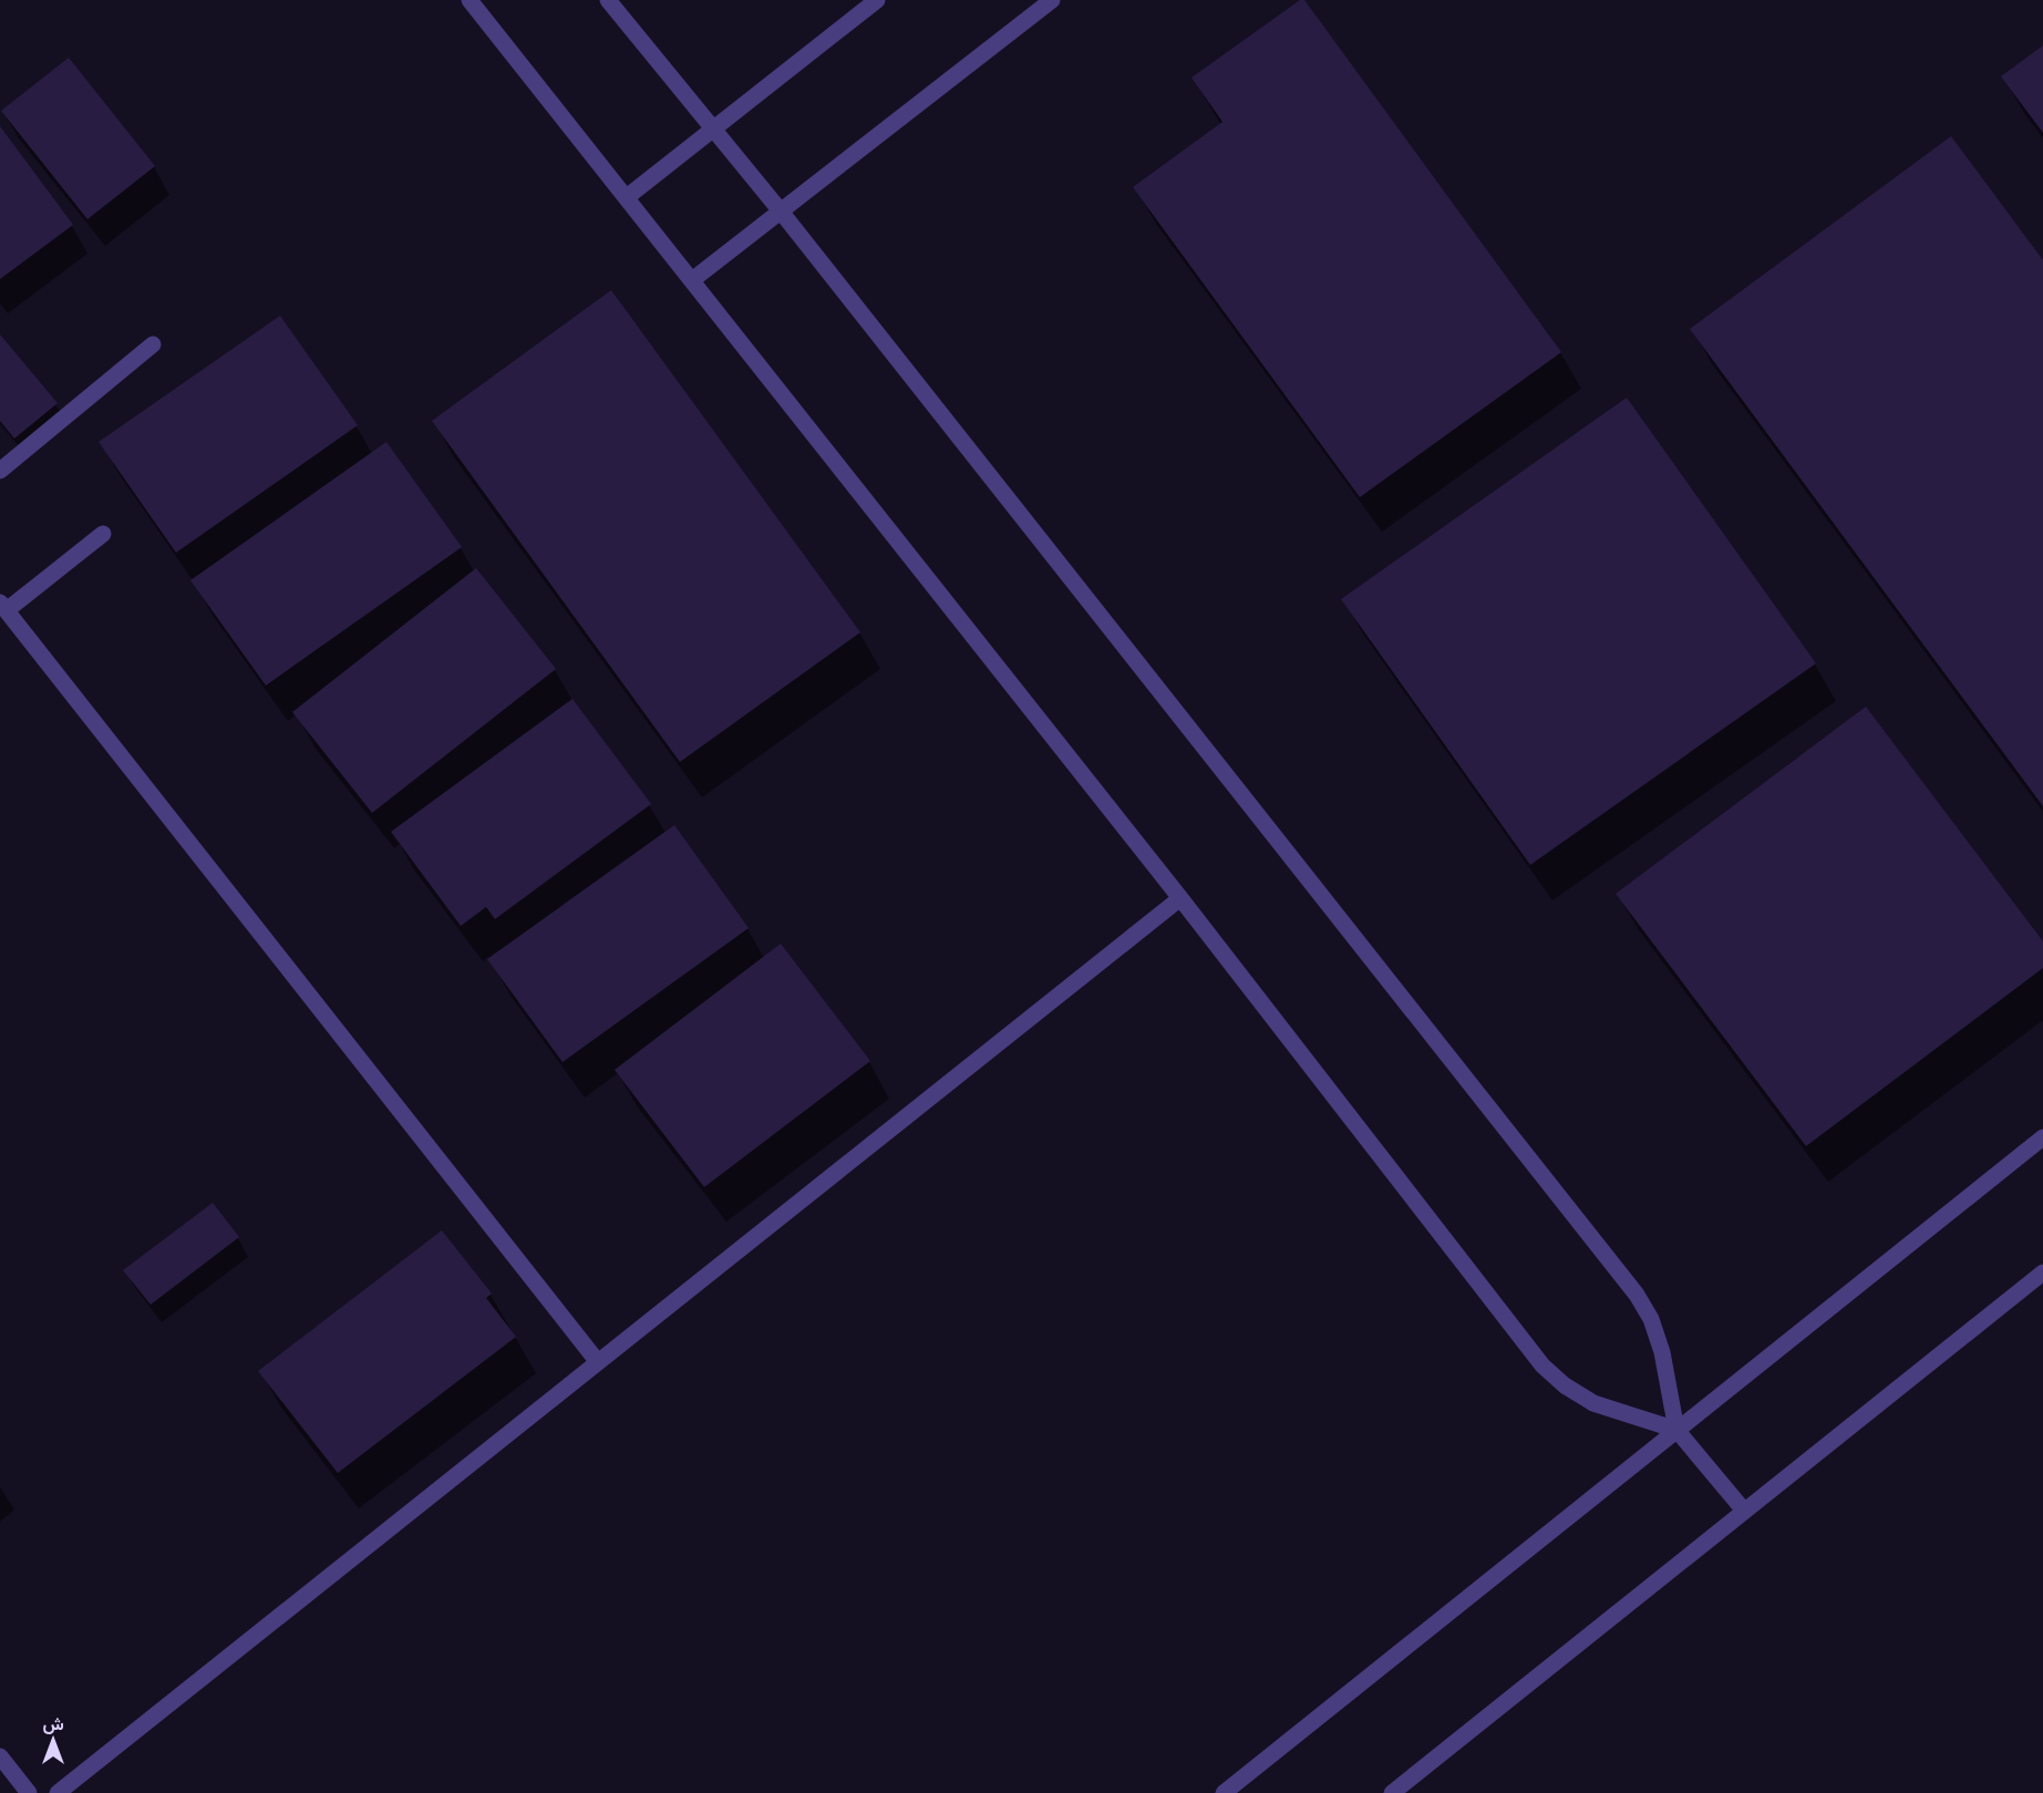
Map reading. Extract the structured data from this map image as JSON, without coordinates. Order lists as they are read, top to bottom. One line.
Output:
{"north":"top"}
